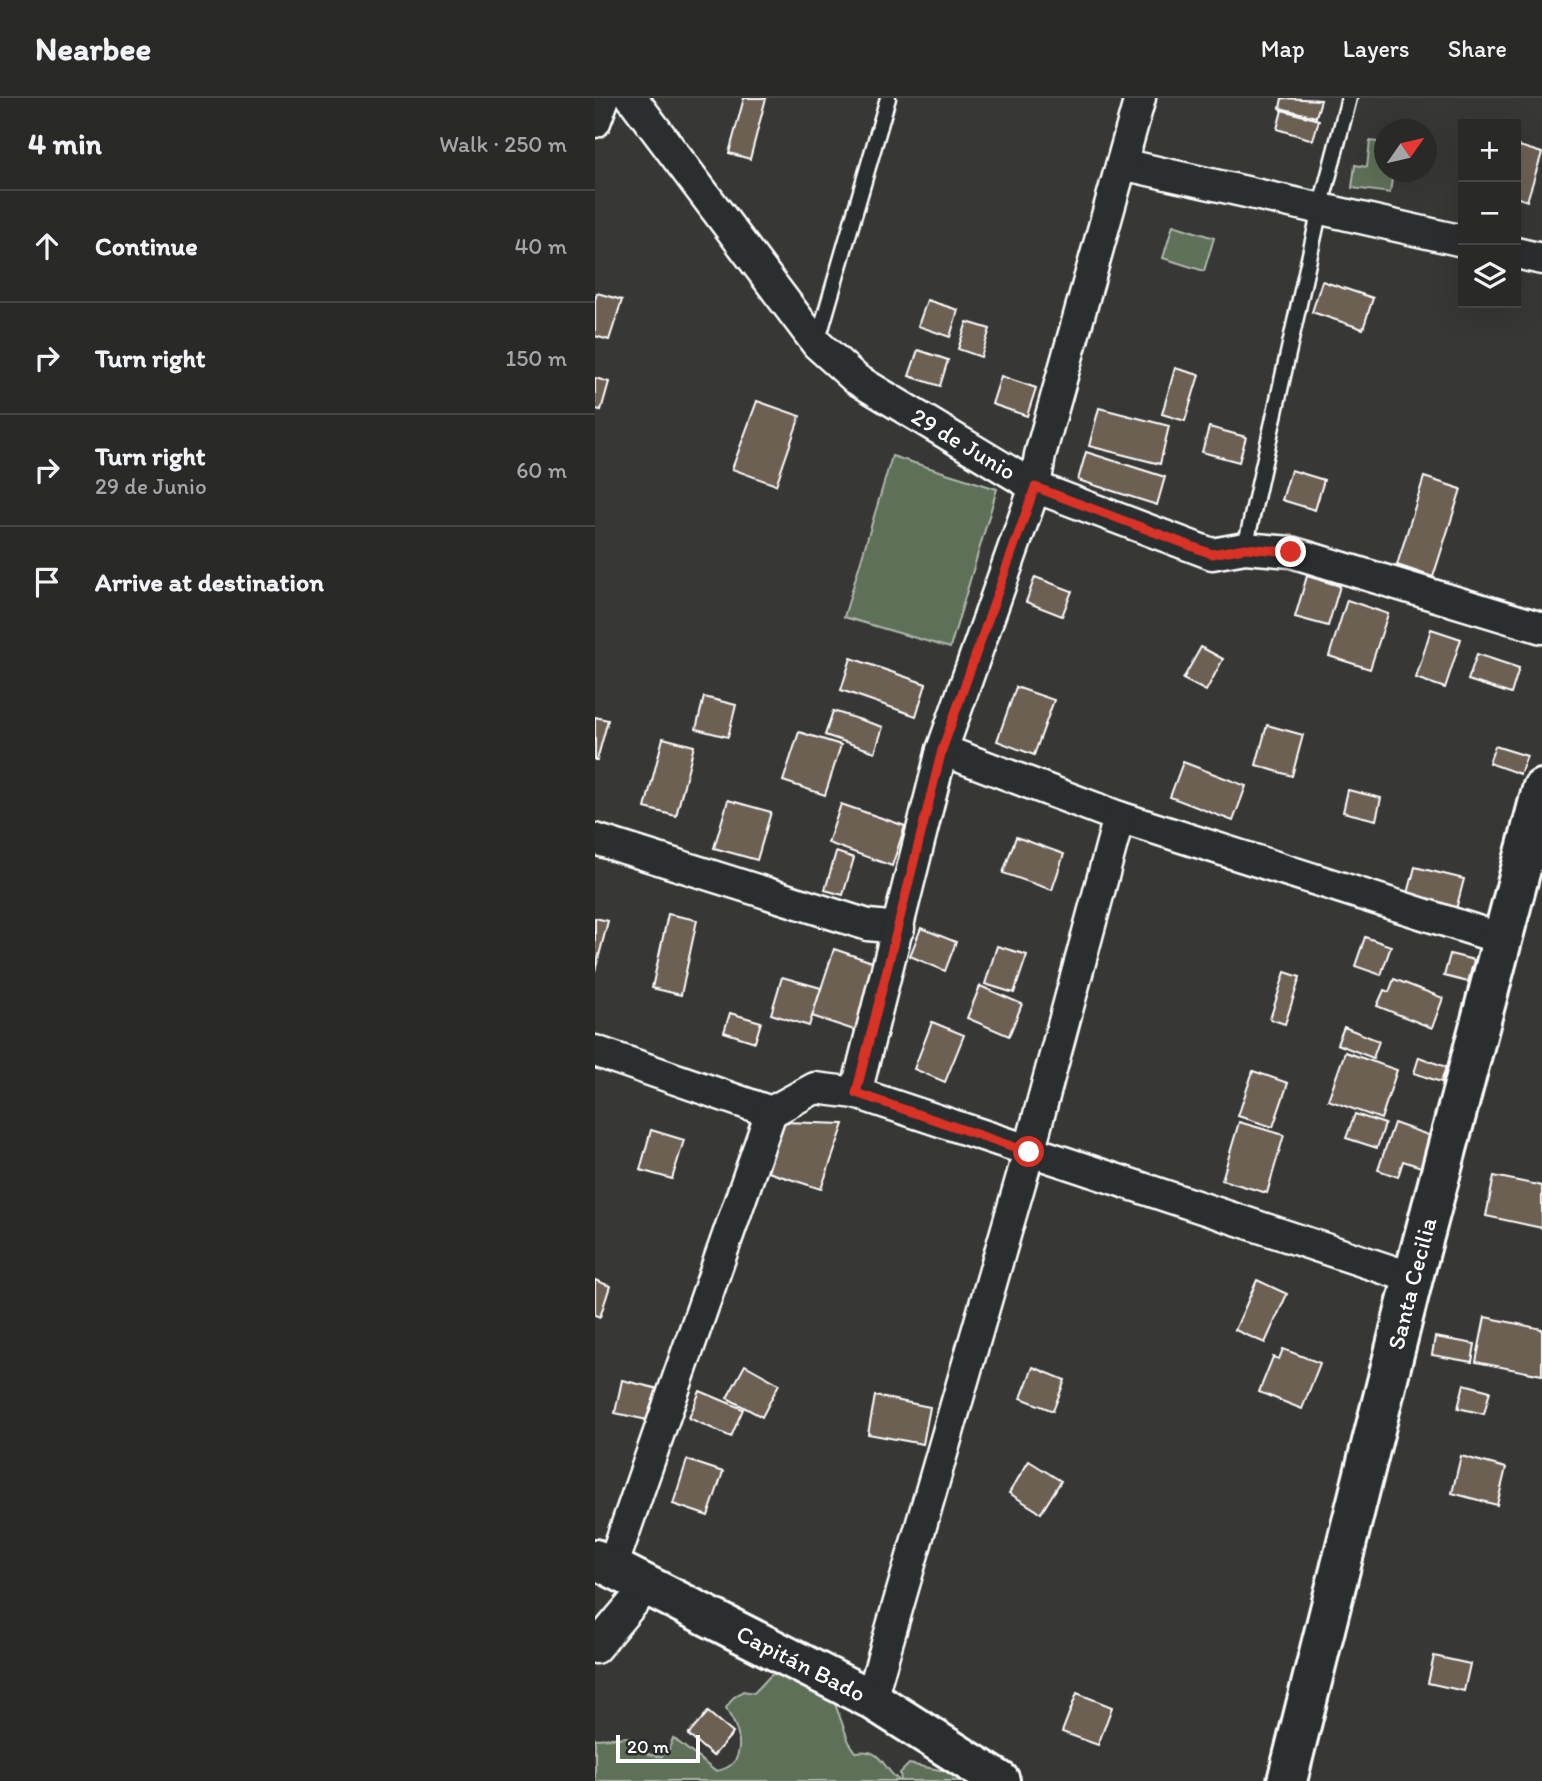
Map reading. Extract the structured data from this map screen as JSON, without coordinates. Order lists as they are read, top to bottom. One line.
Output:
{"streets":{"street":["29 de Junio","Santa Cecilia","Capitán Bado"]},"scale_bar":"20 m","north":"top right","page":{"header":"Nearbee","nav":["Map","Layers","Share"],"heading":["4 min","Walk · 250 m"],"map_buttons":["+","−"],"list":[["Continue","40 m"],["Turn right","150 m"],["Turn right","29 de Junio","60 m"],"Arrive at destination"],"scale":"20 m"}}
